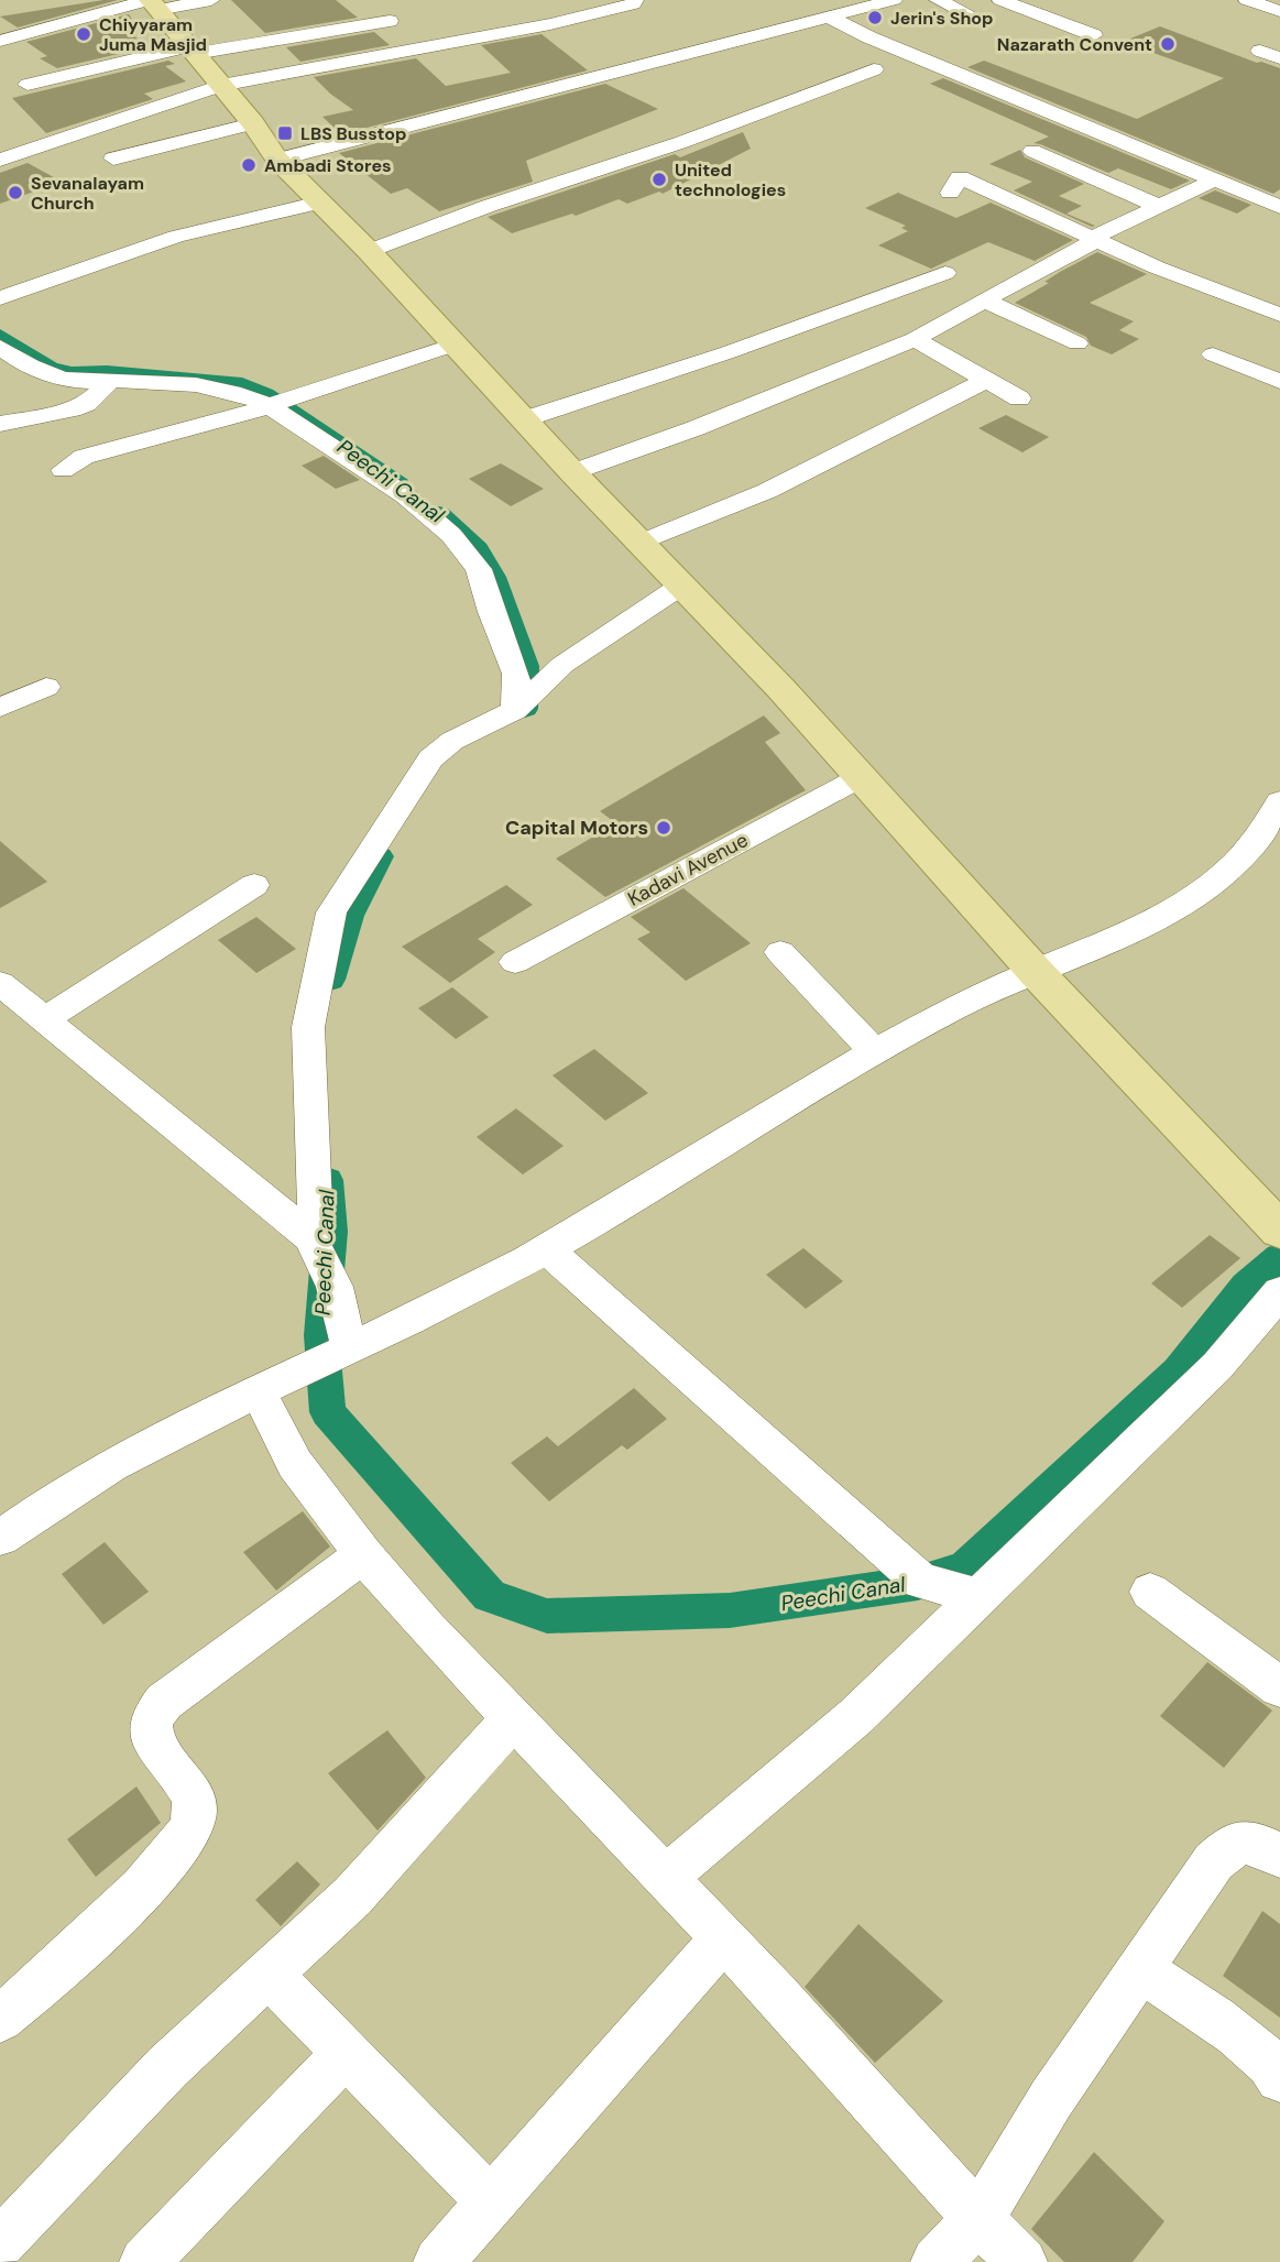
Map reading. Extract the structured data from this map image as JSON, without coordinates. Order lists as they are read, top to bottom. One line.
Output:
{"streets":{"street":["Kadavi Avenue"]},"water":["Peechi Canal"],"places":{"other":["Jerin's Shop","Chiyyaram Juma Masjid","Nazarath Convent","Ambadi Stores","United technologies","Sevanalayam Church","Capital Motors"],"transit":["LBS Busstop"]}}
